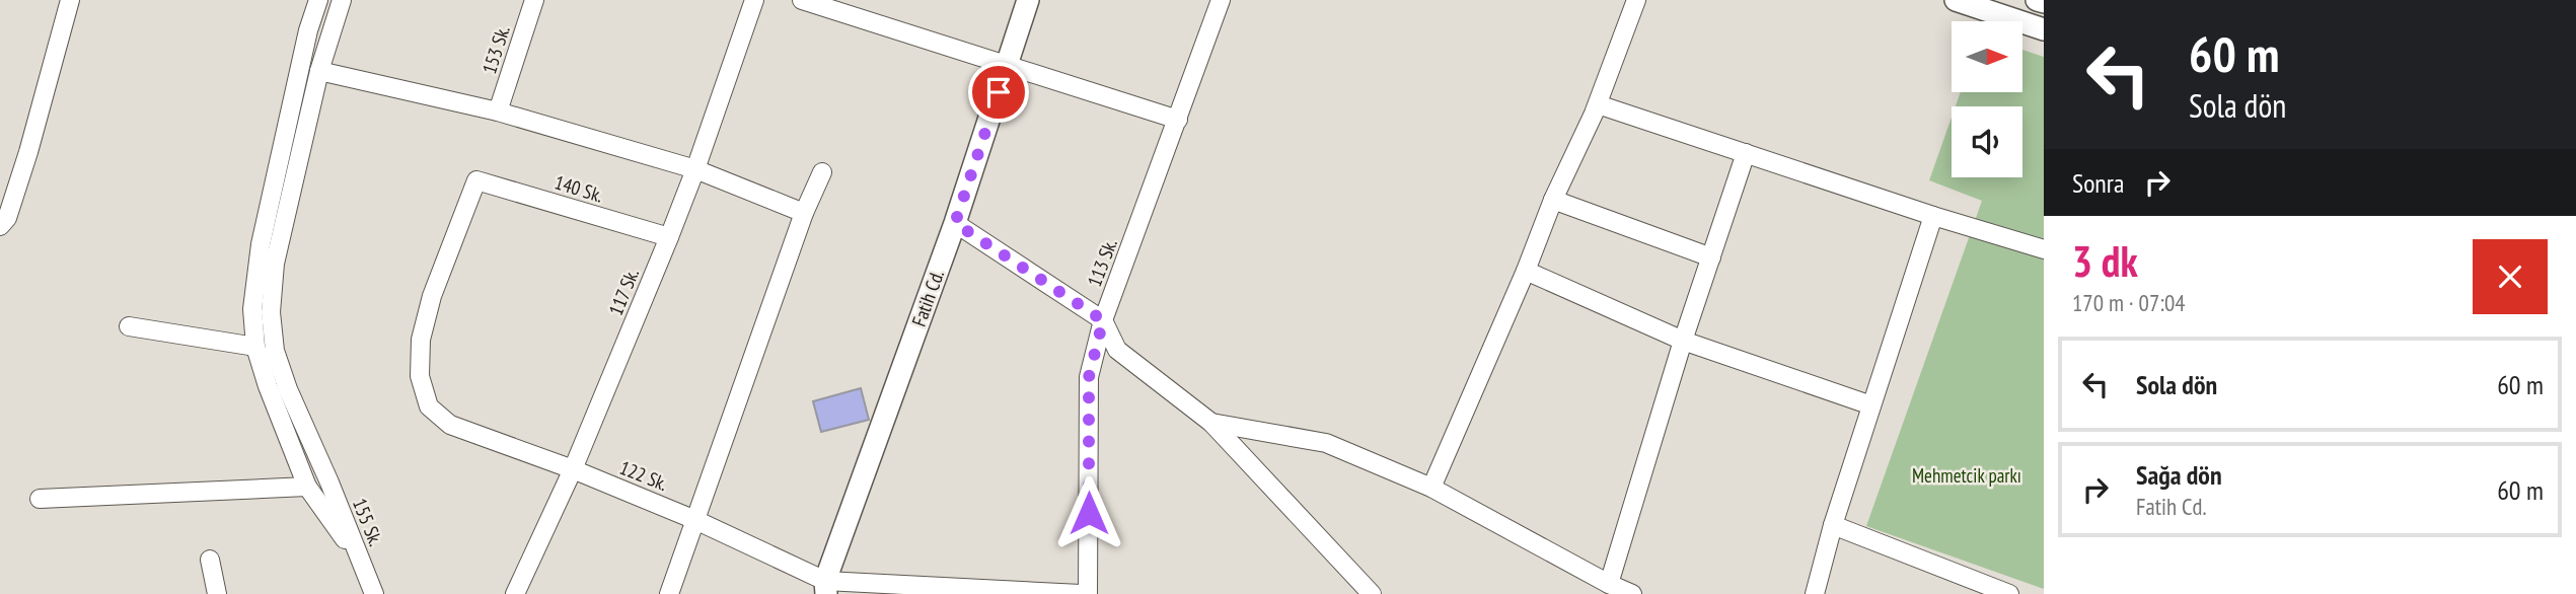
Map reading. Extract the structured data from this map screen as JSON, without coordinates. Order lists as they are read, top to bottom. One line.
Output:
{"streets":{"street":["153 Sk.","140 Sk.","113 Sk.","117 Sk.","Fatih Cd.","122 Sk.","155 Sk."]},"crossings":[["140 Sk.","117 Sk."],["140 Sk.","122 Sk."],["117 Sk.","122 Sk."],["Fatih Cd.","122 Sk."]],"parks":["Mehmetcik parkı"],"north":"right","page":{"turn":["60 m","Sola dön"],"then":"Sonra","heading":["3 dk","170 m · 07:04"],"list":[{"name":"Sola dön","value":"60 m"},{"name":"Sağa dön","note":"Fatih Cd.","value":"60 m"}]}}
